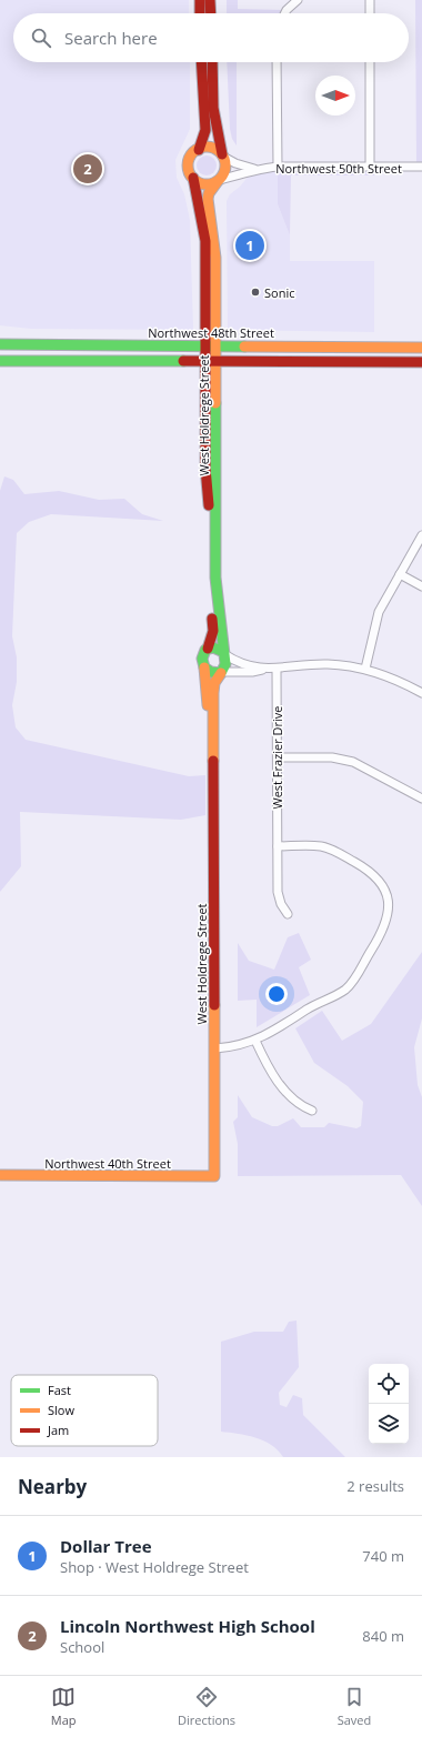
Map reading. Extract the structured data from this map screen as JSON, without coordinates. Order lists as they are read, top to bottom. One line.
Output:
{"streets":{"main road":["Northwest 48th Street","West Holdrege Street","Northwest 40th Street"],"street":["Northwest 50th Street","West Frazier Drive"]},"crossings":[["Northwest 50th Street","West Holdrege Street"],["Northwest 48th Street","West Holdrege Street"],["West Holdrege Street","Northwest 40th Street"]],"places":["Sonic"],"legend":["Fast","Slow","Jam"],"north":"right","page":{"search":"Search here","pins":["2","1"],"heading":["Nearby","2 results"],"list":[{"mark":"1","name":"Dollar Tree","note":"Shop · West Holdrege Street","value":"740 m"},{"mark":"2","name":"Lincoln Northwest High School","note":"School","value":"840 m"}],"nav":["Map","Directions","Saved"]}}
